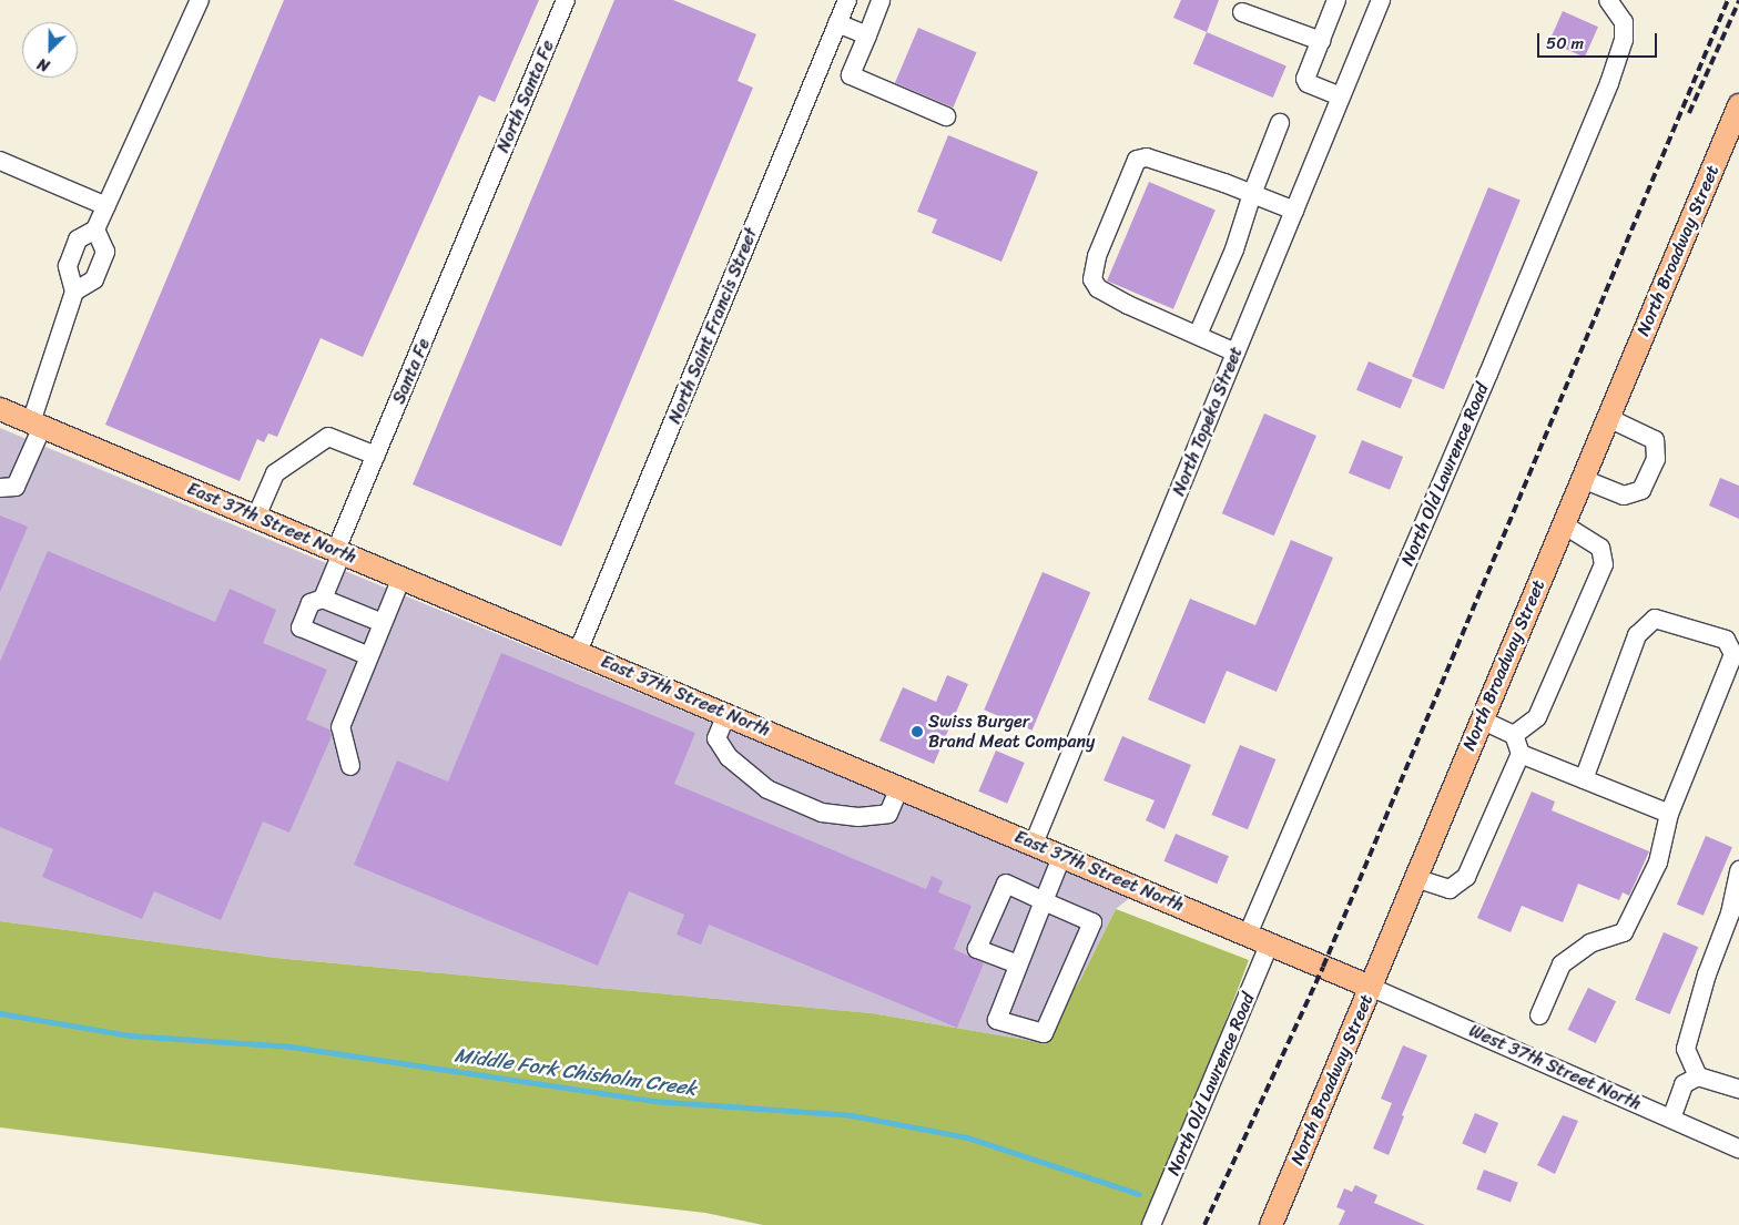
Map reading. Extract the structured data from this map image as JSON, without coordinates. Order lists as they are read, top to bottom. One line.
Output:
{"streets":{"main road":["North Broadway Street","East 37th Street North"],"street":["North Santa Fe","North Saint Francis Street","Santa Fe","North Topeka Street","North Old Lawrence Road","West 37th Street North"]},"crossings":[["North Santa Fe","Santa Fe"],["North Broadway Street","East 37th Street North"],["North Broadway Street","West 37th Street North"],["North Saint Francis Street","East 37th Street North"],["Santa Fe","East 37th Street North"],["North Topeka Street","East 37th Street North"],["North Old Lawrence Road","East 37th Street North"],["East 37th Street North","West 37th Street North"]],"water":["Middle Fork Chisholm Creek"],"places":["Swiss Burger Brand Meat Company"],"scale_bar":"50 m","north":"bottom left"}
